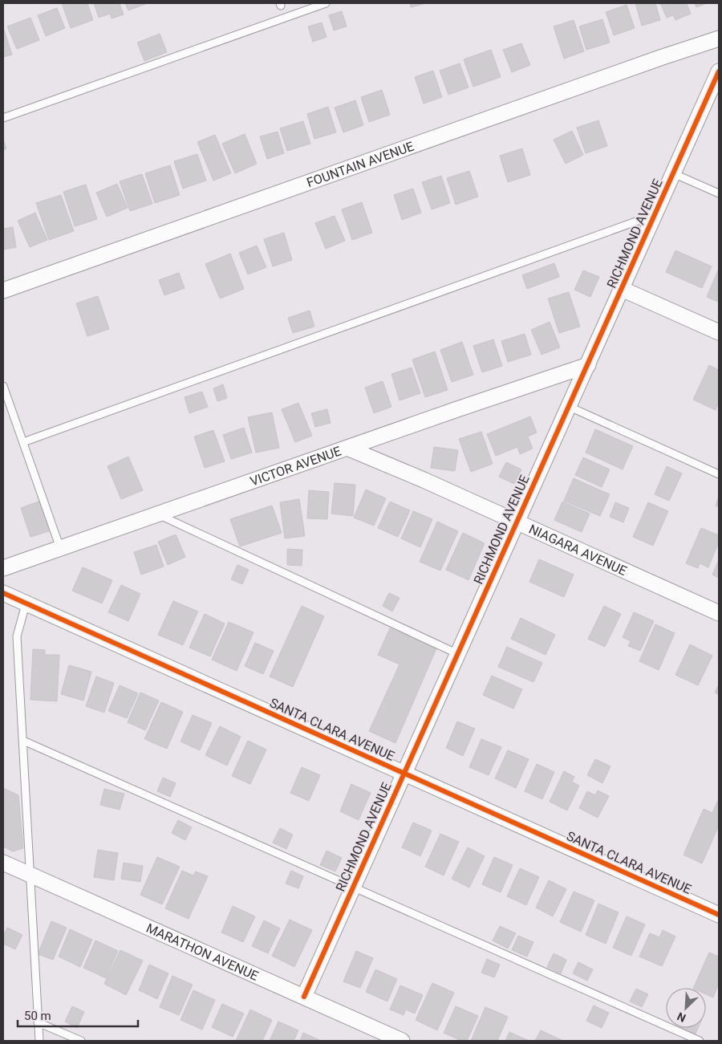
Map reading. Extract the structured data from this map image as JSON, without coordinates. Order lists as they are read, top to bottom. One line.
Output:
{"streets":{"street":["FOUNTAIN AVENUE","RICHMOND AVENUE","VICTOR AVENUE","NIAGARA AVENUE","SANTA CLARA AVENUE","MARATHON AVENUE"]},"crossings":[["RICHMOND AVENUE","VICTOR AVENUE"],["RICHMOND AVENUE","NIAGARA AVENUE"],["RICHMOND AVENUE","SANTA CLARA AVENUE"],["RICHMOND AVENUE","MARATHON AVENUE"],["VICTOR AVENUE","NIAGARA AVENUE"]],"scale_bar":"50 m","north":"bottom left"}
